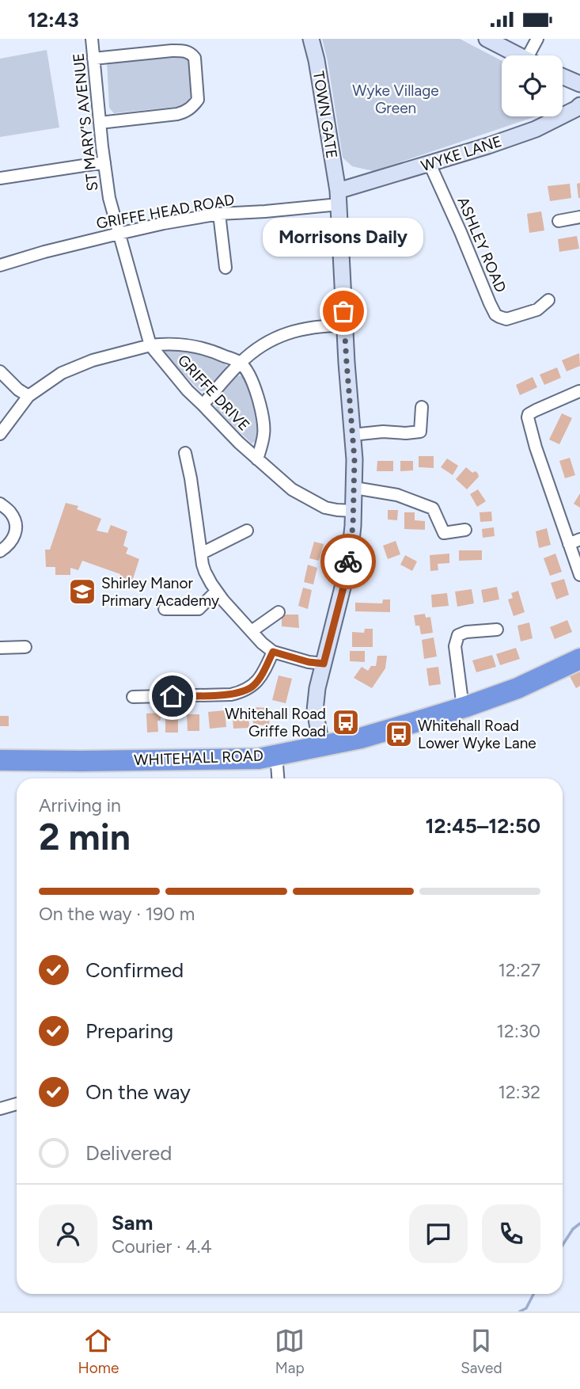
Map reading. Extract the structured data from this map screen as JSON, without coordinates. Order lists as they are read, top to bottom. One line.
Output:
{"streets":{"highway":["WHITEHALL ROAD"],"street":["TOWN GATE","ST MARY'S AVENUE","WYKE LANE","GRIFFE HEAD ROAD","ASHLEY ROAD","GRIFFE DRIVE"]},"crossings":[["TOWN GATE","WYKE LANE"],["TOWN GATE","GRIFFE HEAD ROAD"],["TOWN GATE","GRIFFE DRIVE"],["TOWN GATE","WHITEHALL ROAD"],["ST MARY'S AVENUE","GRIFFE HEAD ROAD"],["ST MARY'S AVENUE","GRIFFE DRIVE"],["WYKE LANE","GRIFFE HEAD ROAD"],["WYKE LANE","ASHLEY ROAD"]],"parks":["Wyke Village Green"],"places":{"other":["Morrisons Daily"],"school or university":["Shirley Manor Primary Academy"],"bus stop":["Whitehall Road Griffe Road","Whitehall Road Lower Wyke Lane"]},"page":{"status":"12:43","bubble":"Morrisons Daily","heading":["2 min","Arriving in","12:45–12:50"],"panel":["Sam","Courier · 4.4"],"bar":"On the way · 190 m","list":[["Confirmed","12:27"],["Preparing","12:30"],["On the way","12:32"],"Delivered"],"tabs":["Home","Map","Saved"]}}
